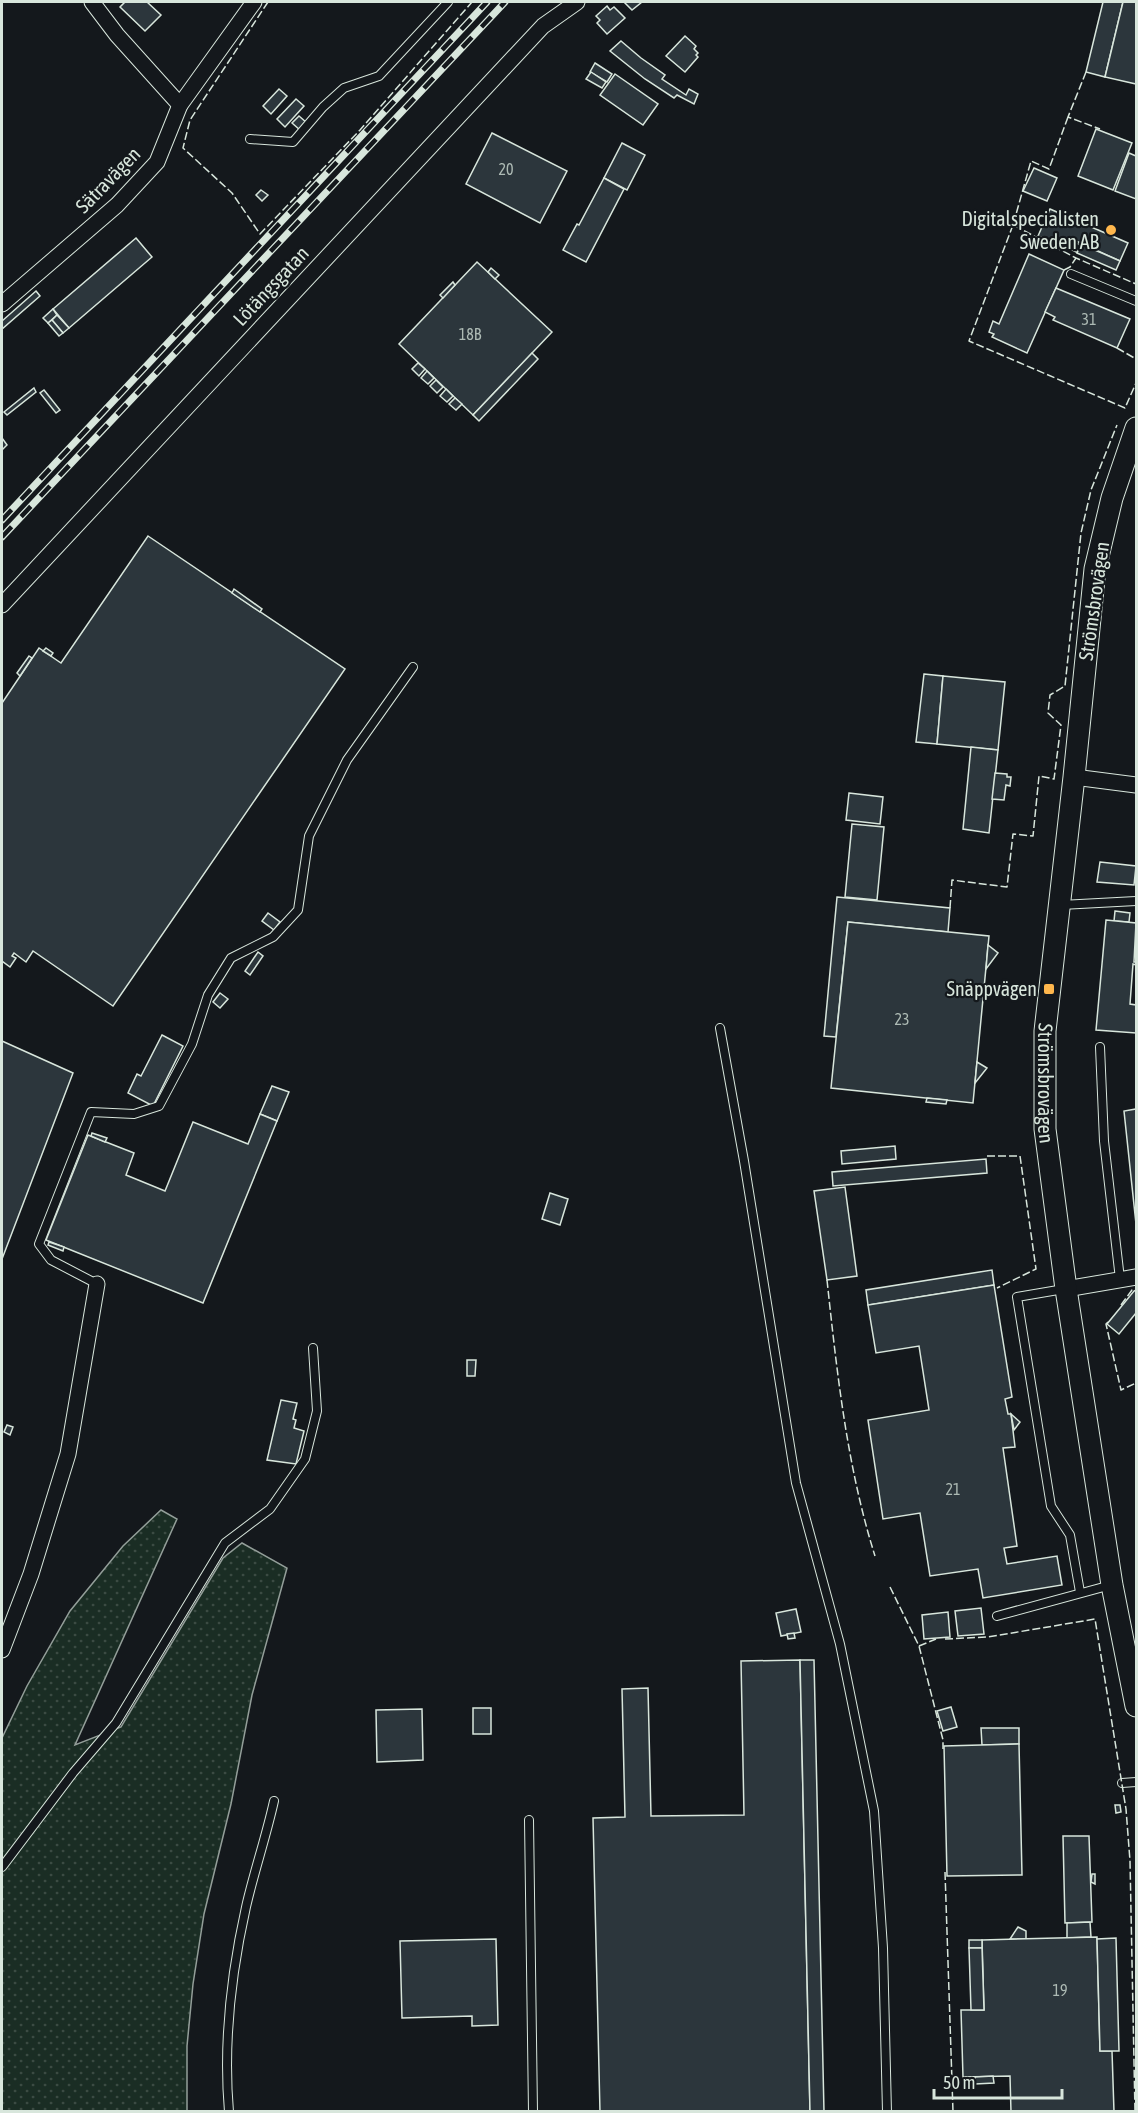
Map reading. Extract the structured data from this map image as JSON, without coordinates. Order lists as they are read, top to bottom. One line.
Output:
{"streets":{"main road":["Strömsbrovägen"],"street":["Sätravägen","Lötängsgatan"]},"places":{"other":["Digitalspecialisten Sweden AB"],"transit":["Snäppvägen"]},"house_numbers":["20","31","18B","23","21","19"],"scale_bar":"50 m"}
